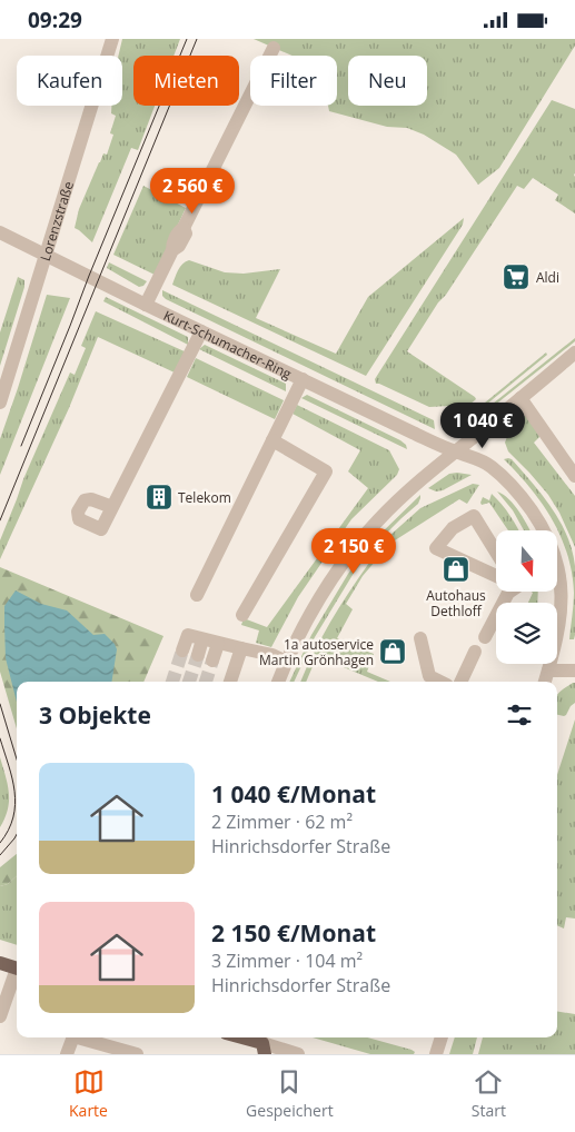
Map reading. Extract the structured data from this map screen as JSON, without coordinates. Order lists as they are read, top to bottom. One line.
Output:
{"streets":{"street":["Lorenzstraße","Kurt-Schumacher-Ring"]},"crossings":[["Lorenzstraße","Kurt-Schumacher-Ring"]],"places":{"supermarket":["Aldi"],"building":["Telekom"],"shop":["Autohaus Dethloff","1a autoservice Martin Grönhagen"]},"north":"bottom","page":{"status":"09:29","chip":["Kaufen","Mieten","Filter","Neu"],"price":["2 560 €","1 040 €","2 150 €"],"heading":"3 Objekte","list":[{"name":"1 040 €/Monat","note":"2 Zimmer · 62 m² · Hinrichsdorfer Straße"},{"name":"2 150 €/Monat","note":"3 Zimmer · 104 m² · Hinrichsdorfer Straße"}],"tabs":["Karte","Gespeichert","Start"]}}
